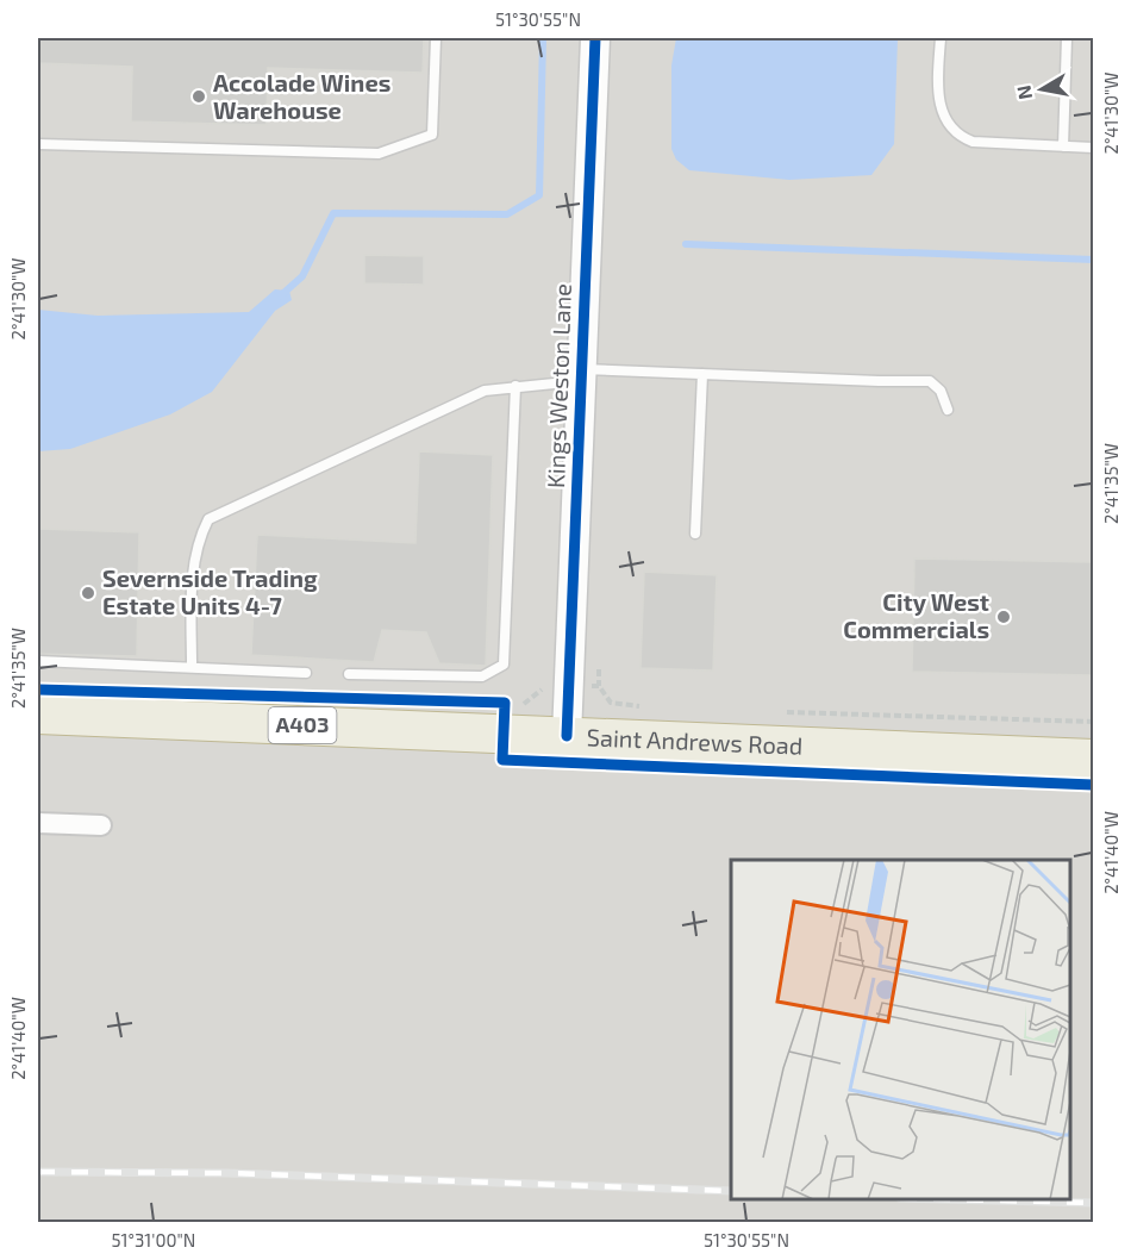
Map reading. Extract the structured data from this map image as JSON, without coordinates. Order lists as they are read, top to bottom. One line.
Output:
{"streets":{"highway":["A403","Saint Andrews Road"],"street":["Kings Weston Lane"]},"crossings":[["Kings Weston Lane","Saint Andrews Road"]],"places":["Accolade Wines Warehouse","Severnside Trading Estate Units 4-7","City West Commercials"],"north":"left","coordinates":["51°30'55\"N","2°41'30\"W","2°41'35\"W","2°41'40\"W","51°31'00\"N"]}
